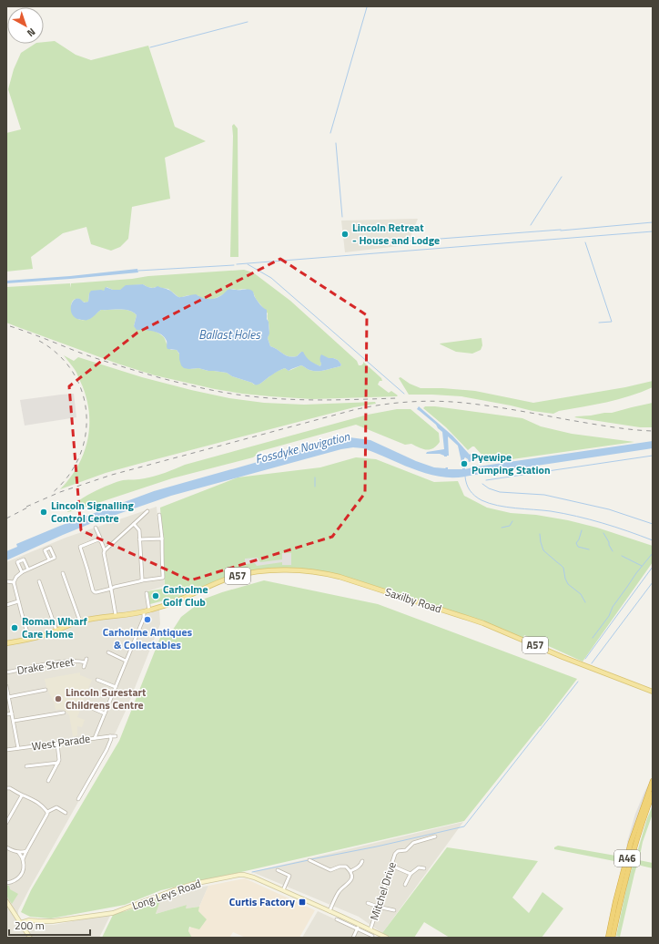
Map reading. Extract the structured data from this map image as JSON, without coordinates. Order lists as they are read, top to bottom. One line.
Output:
{"streets":{"highway":["A46"],"main road":["A57","Saxilby Road"],"street":["Drake Street","West Parade","Mitchel Drive","Long Leys Road"]},"crossings":[["A57","Saxilby Road"],["Mitchel Drive","Long Leys Road"]],"water":["Ballast Holes","Fossdyke Navigation"],"places":{"other":["Lincoln Retreat - House and Lodge","Pyewipe Pumping Station","Lincoln Signalling Control Centre","Carholme Golf Club","Carholme Antiques & Collectables","Roman Wharf Care Home","Lincoln Surestart Childrens Centre"],"transit":["Curtis Factory"]},"scale_bar":"200 m","north":"bottom right"}
